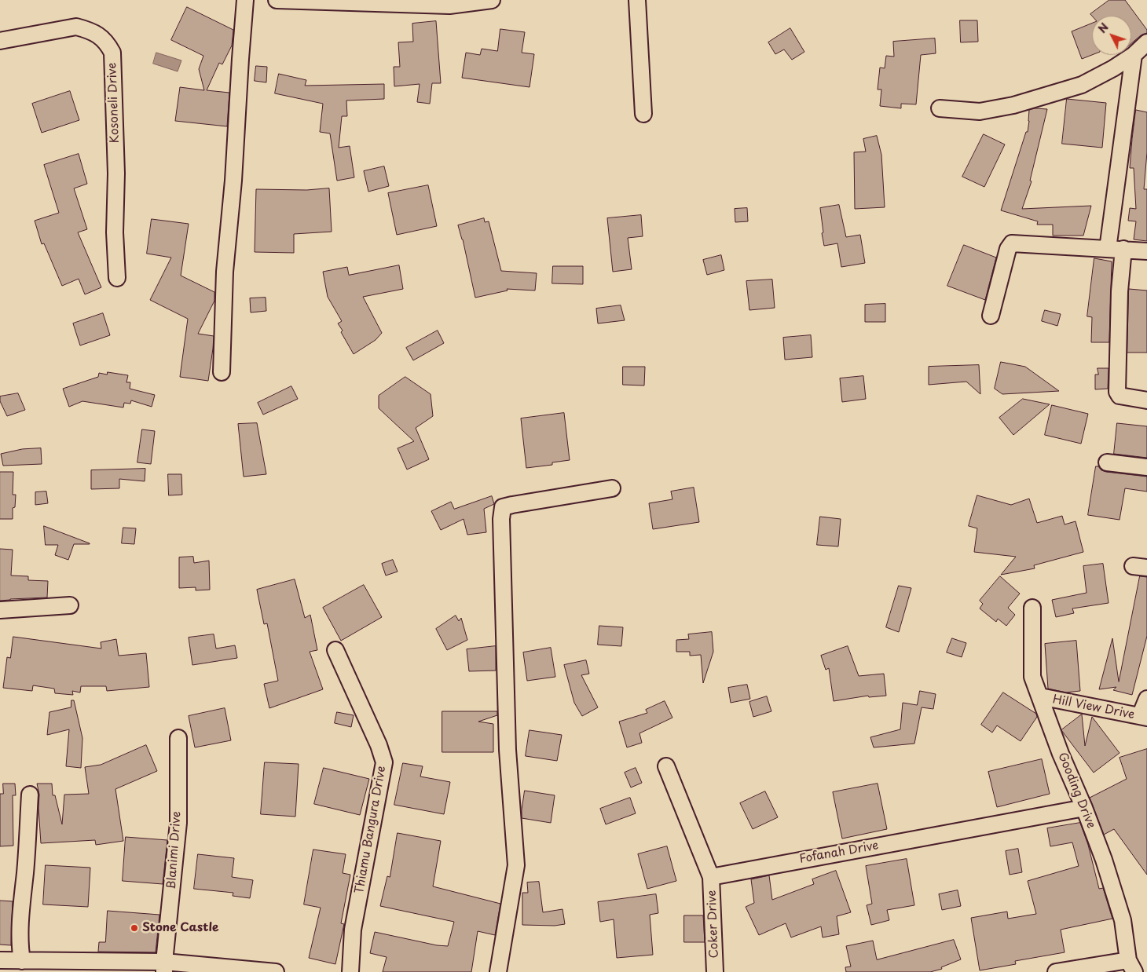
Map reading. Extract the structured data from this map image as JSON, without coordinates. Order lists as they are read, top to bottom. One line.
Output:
{"streets":{"street":["Kosoneli Drive","Hill View Drive","Gooding Drive","Thiamu Bangura Drive","Blanimi Drive","Fofanah Drive","Coker Drive"]},"crossings":[["Hill View Drive","Gooding Drive"],["Gooding Drive","Fofanah Drive"],["Fofanah Drive","Coker Drive"]],"places":["Stone Castle"],"north":"top left"}
